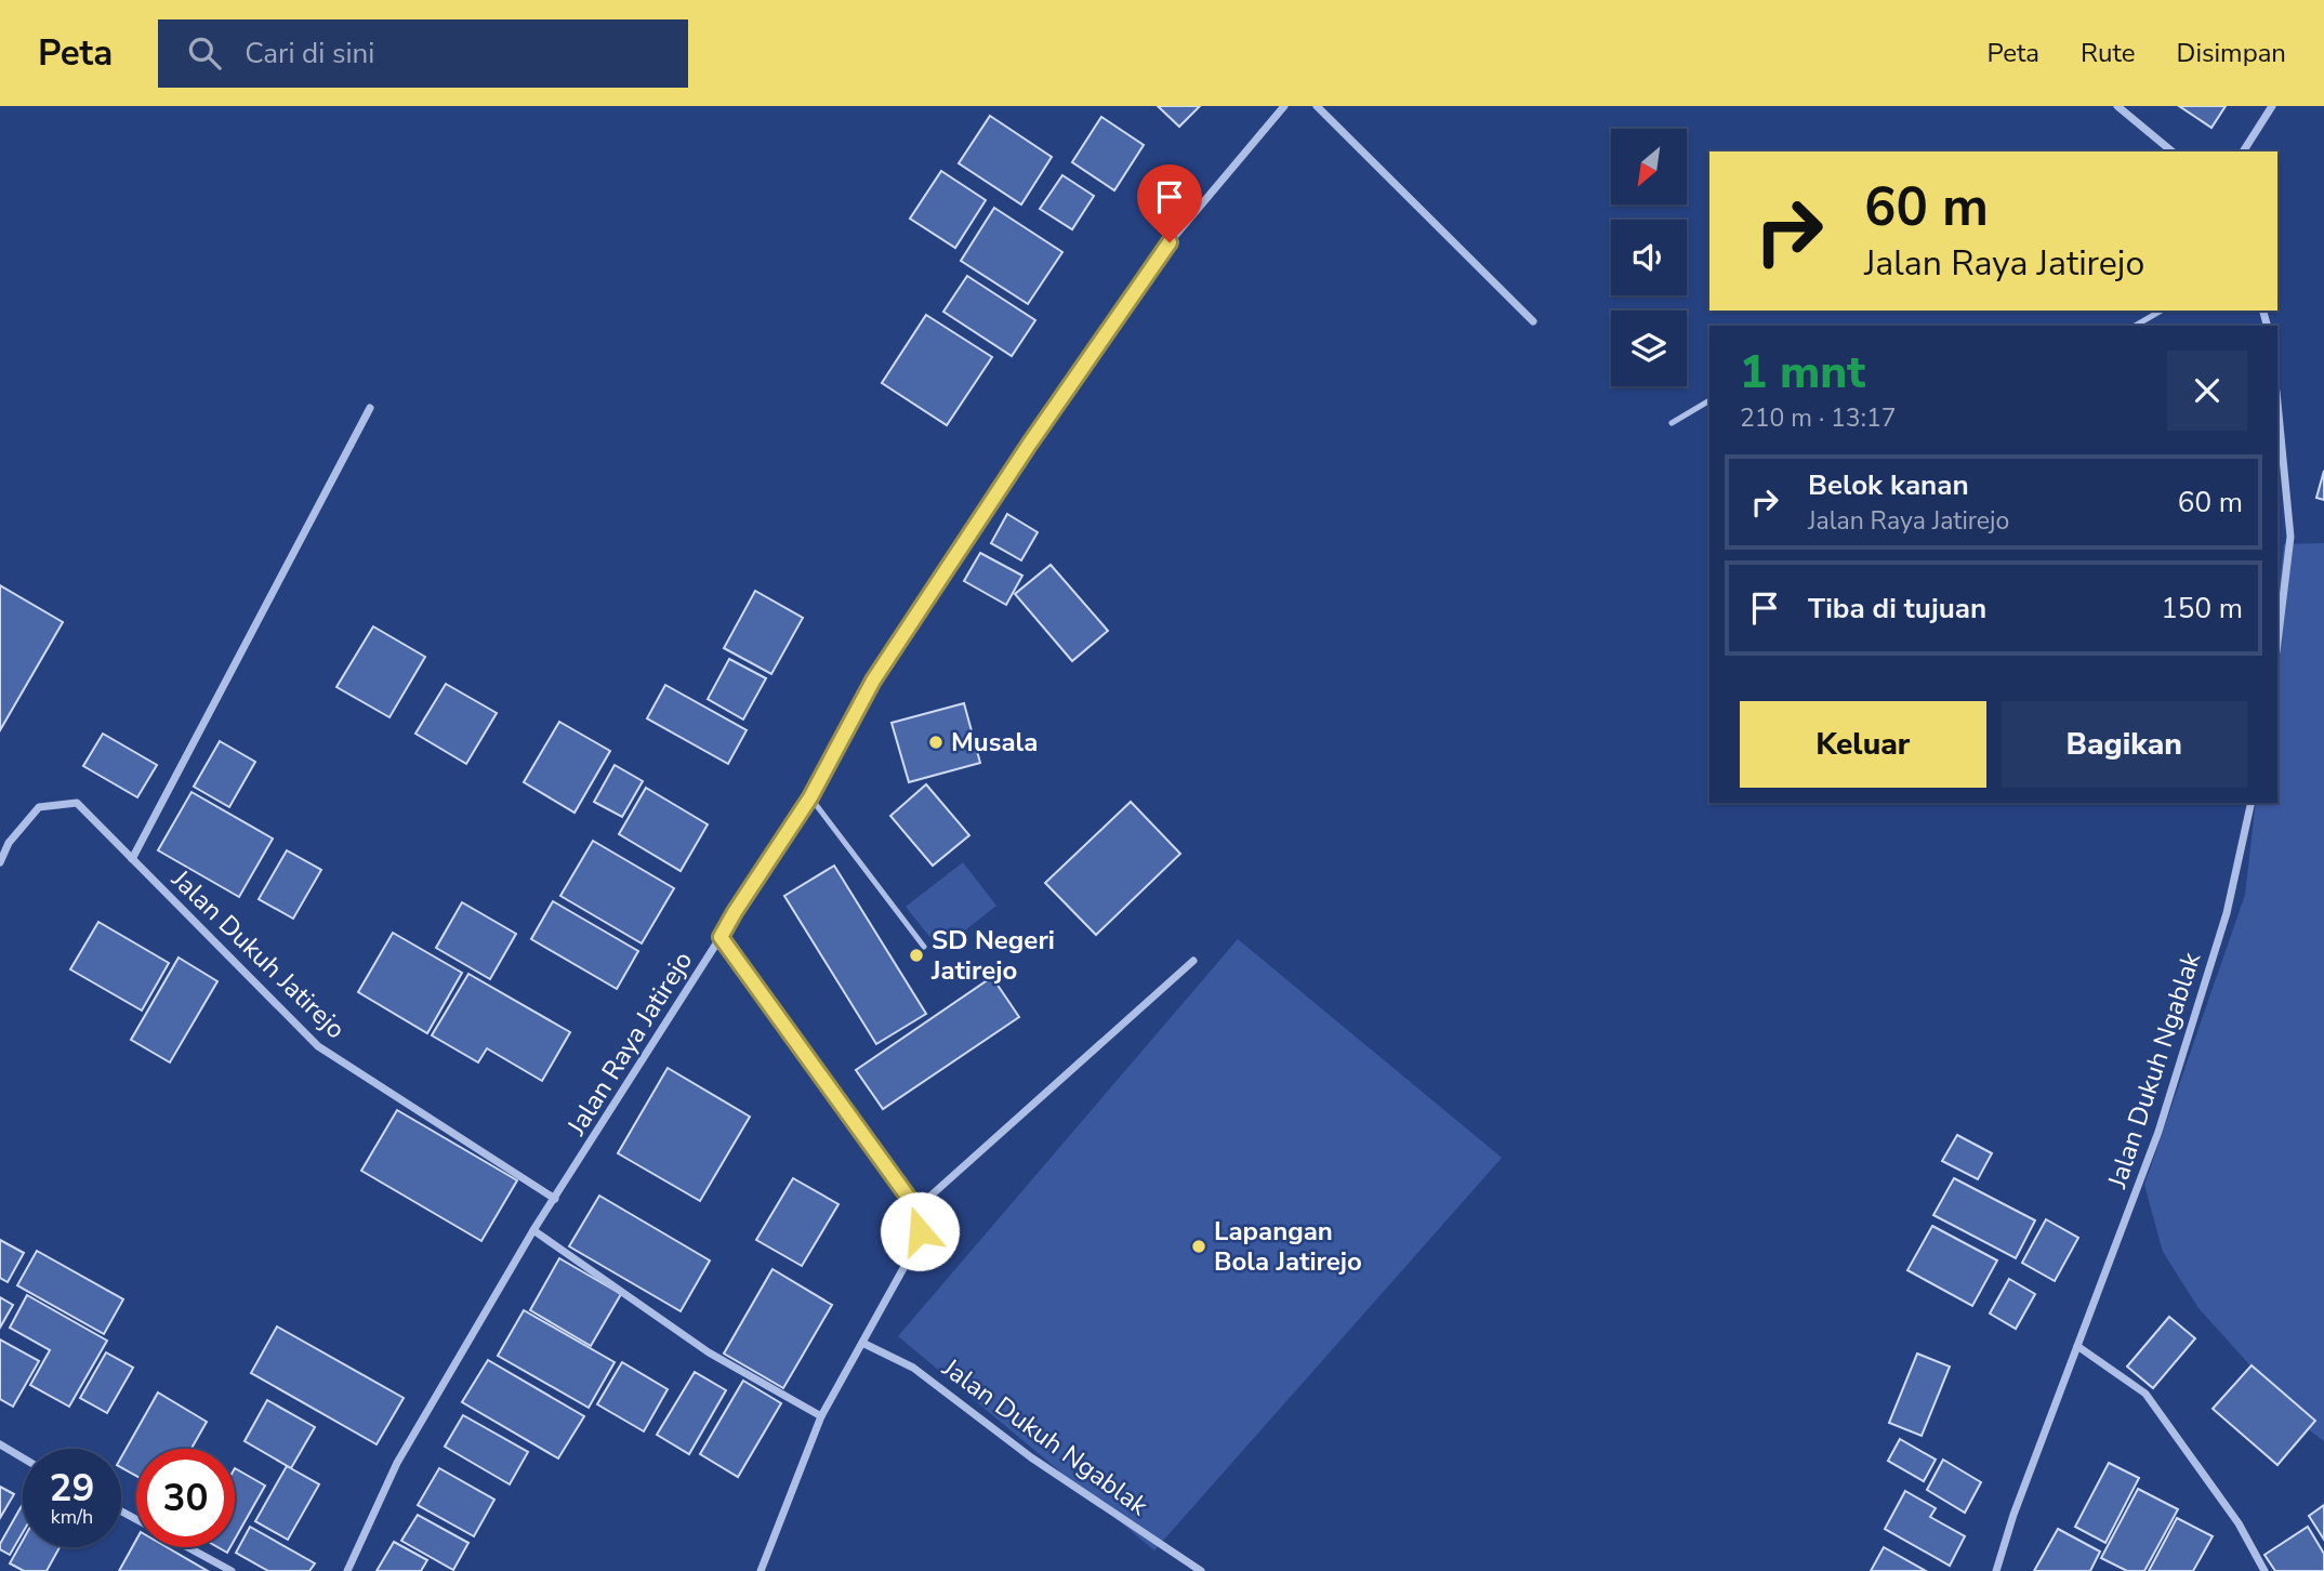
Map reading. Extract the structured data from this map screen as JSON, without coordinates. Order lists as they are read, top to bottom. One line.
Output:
{"streets":{"street":["Jalan Dukuh Jatirejo","Jalan Raya Jatirejo","Jalan Dukuh Ngablak"]},"crossings":[["Jalan Dukuh Jatirejo","Jalan Raya Jatirejo"]],"places":["Musala","SD Negeri Jatirejo","Lapangan Bola Jatirejo"],"north":"bottom left","page":{"header":"Peta","search":"Cari di sini","nav":["Peta","Rute","Disimpan"],"turn":["60 m","Jalan Raya Jatirejo"],"heading":["1 mnt","210 m · 13:17"],"list":[{"name":"Belok kanan","note":"Jalan Raya Jatirejo","value":"60 m"},{"name":"Tiba di tujuan","value":"150 m"}],"buttons":["Keluar","Bagikan"],"speed":"29 km/h","limit":"30"}}
